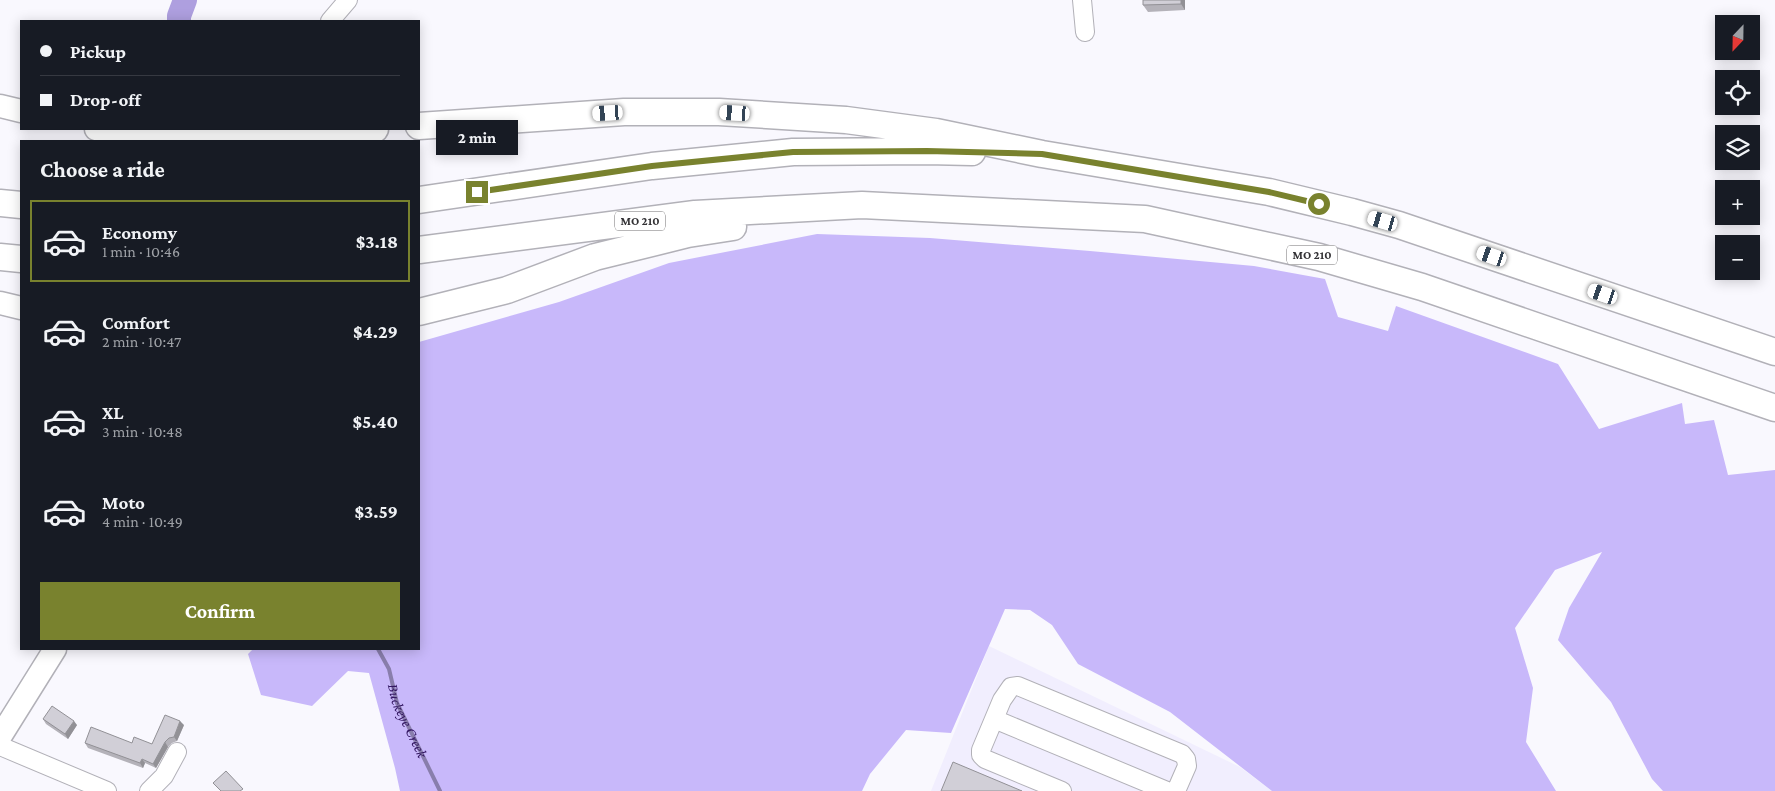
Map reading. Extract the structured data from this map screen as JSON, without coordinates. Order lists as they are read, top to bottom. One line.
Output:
{"streets":{"highway":["MO 210"]},"water":["Buckeye Creek"],"north":"bottom","page":{"map_buttons":["+","−"],"banner":["Pickup","Drop-off"],"bubble":"2 min","heading":"Choose a ride","list":[{"name":"Economy","note":"1 min · 10:46","value":"$3.18"},{"name":"Comfort","note":"2 min · 10:47","value":"$4.29"},{"name":"XL","note":"3 min · 10:48","value":"$5.40"},{"name":"Moto","note":"4 min · 10:49","value":"$3.59"}],"buttons":"Confirm"}}
